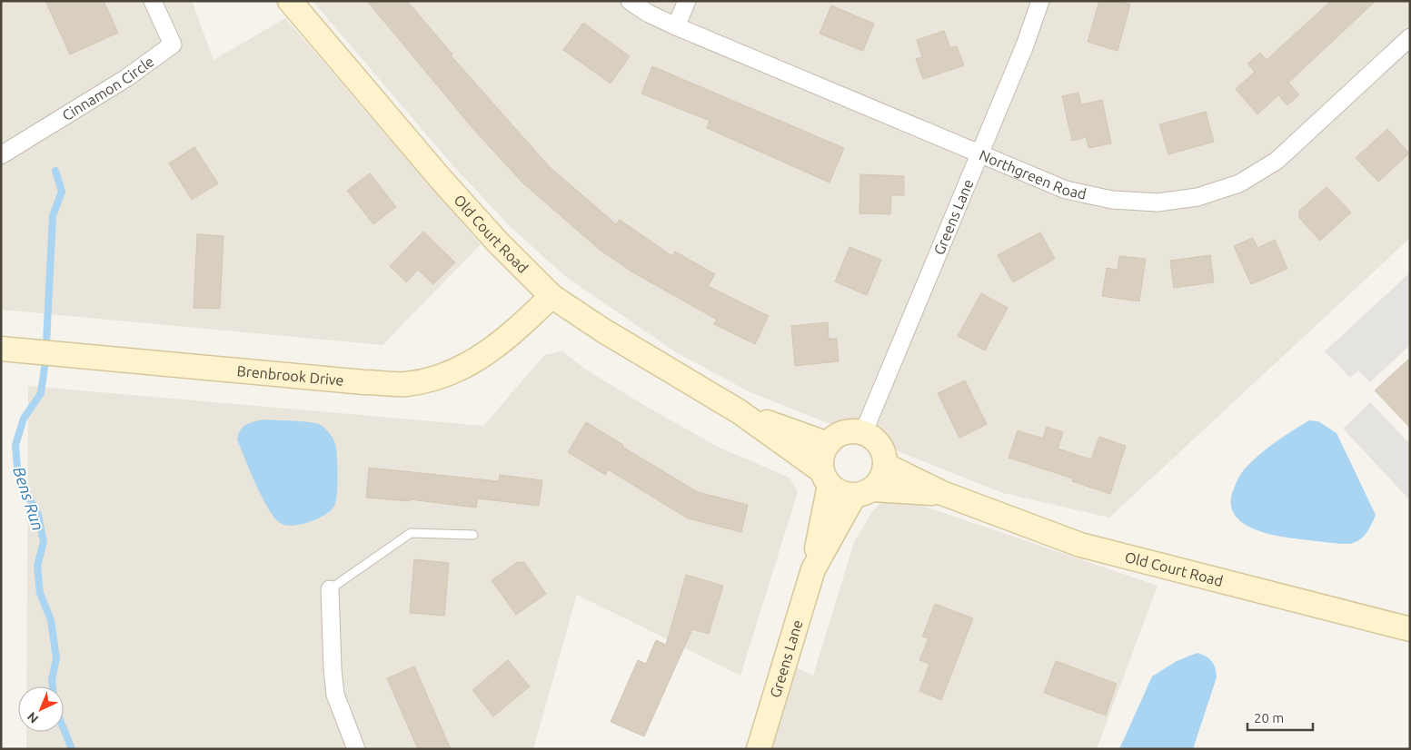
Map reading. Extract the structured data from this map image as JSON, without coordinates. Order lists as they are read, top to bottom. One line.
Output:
{"streets":{"main road":["Greens Lane","Old Court Road","Brenbrook Drive"],"street":["Cinnamon Circle","Northgreen Road"]},"crossings":[["Northgreen Road","Greens Lane"],["Greens Lane","Old Court Road"],["Old Court Road","Brenbrook Drive"]],"water":["Bens Run"],"scale_bar":"20 m","north":"bottom left"}
